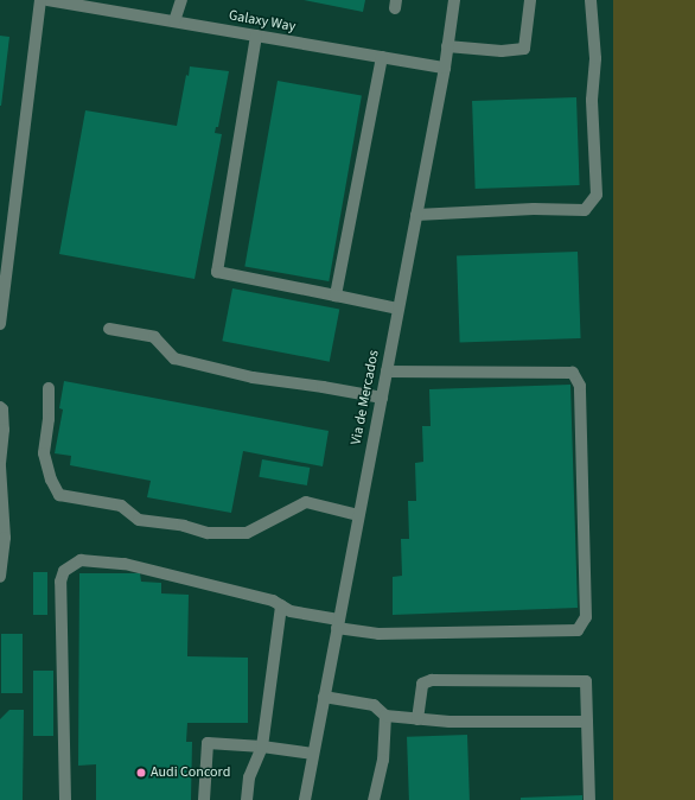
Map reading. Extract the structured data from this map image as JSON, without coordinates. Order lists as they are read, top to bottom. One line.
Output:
{"streets":{"street":["Galaxy Way","Via de Mercados"]},"crossings":[["Galaxy Way","Via de Mercados"]],"places":["Audi Concord"]}
